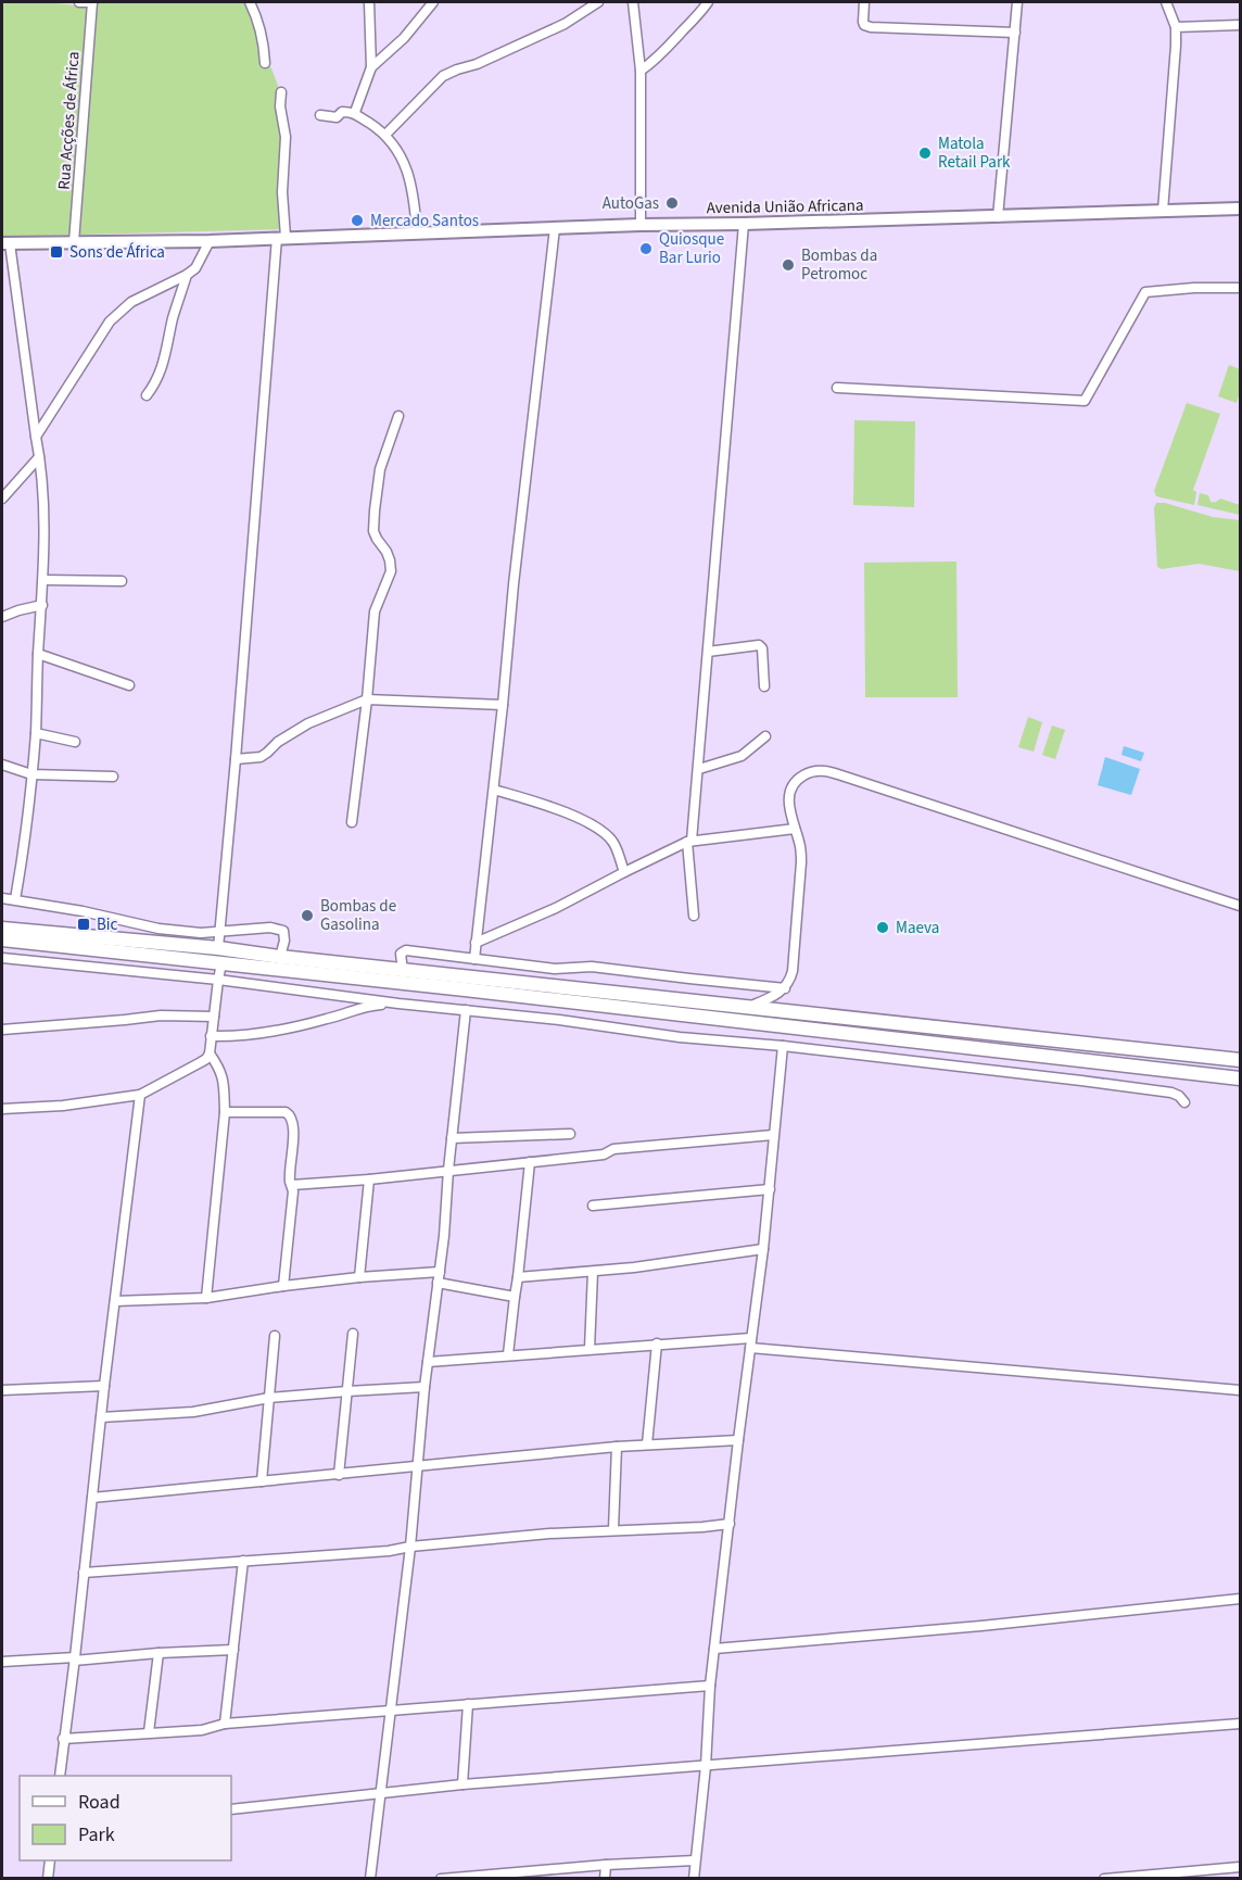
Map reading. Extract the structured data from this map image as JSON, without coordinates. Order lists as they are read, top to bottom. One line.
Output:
{"streets":{"main road":["Avenida União Africana"],"street":["Rua Acções de África"]},"crossings":[["Rua Acções de África","Avenida União Africana"]],"places":{"other":["Matola Retail Park","AutoGas","Mercado Santos","Quiosque Bar Lurio","Bombas da Petromoc","Bombas de Gasolina","Maeva"],"transit":["Sons de África","Bic"]},"legend":["Road","Park"]}
